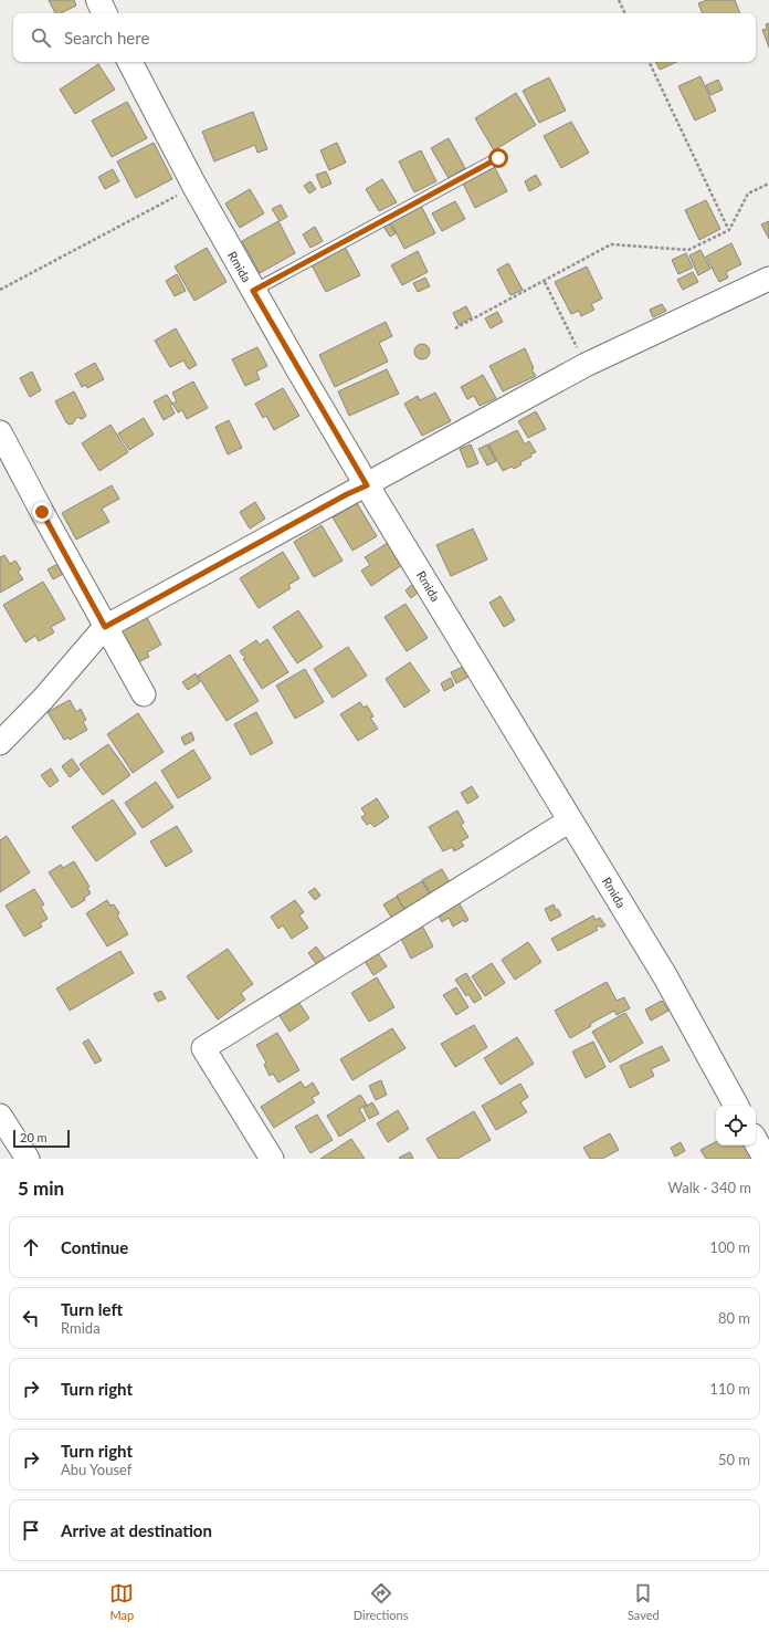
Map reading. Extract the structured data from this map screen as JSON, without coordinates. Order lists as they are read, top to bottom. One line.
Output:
{"streets":{"street":["Rmida"]},"scale_bar":"20 m","page":{"search":"Search here","scale":"20 m","heading":["5 min","Walk · 340 m"],"list":[["Continue","100 m"],["Turn left","Rmida","80 m"],["Turn right","110 m"],["Turn right","Abu Yousef","50 m"],"Arrive at destination"],"nav":["Map","Directions","Saved"]}}
